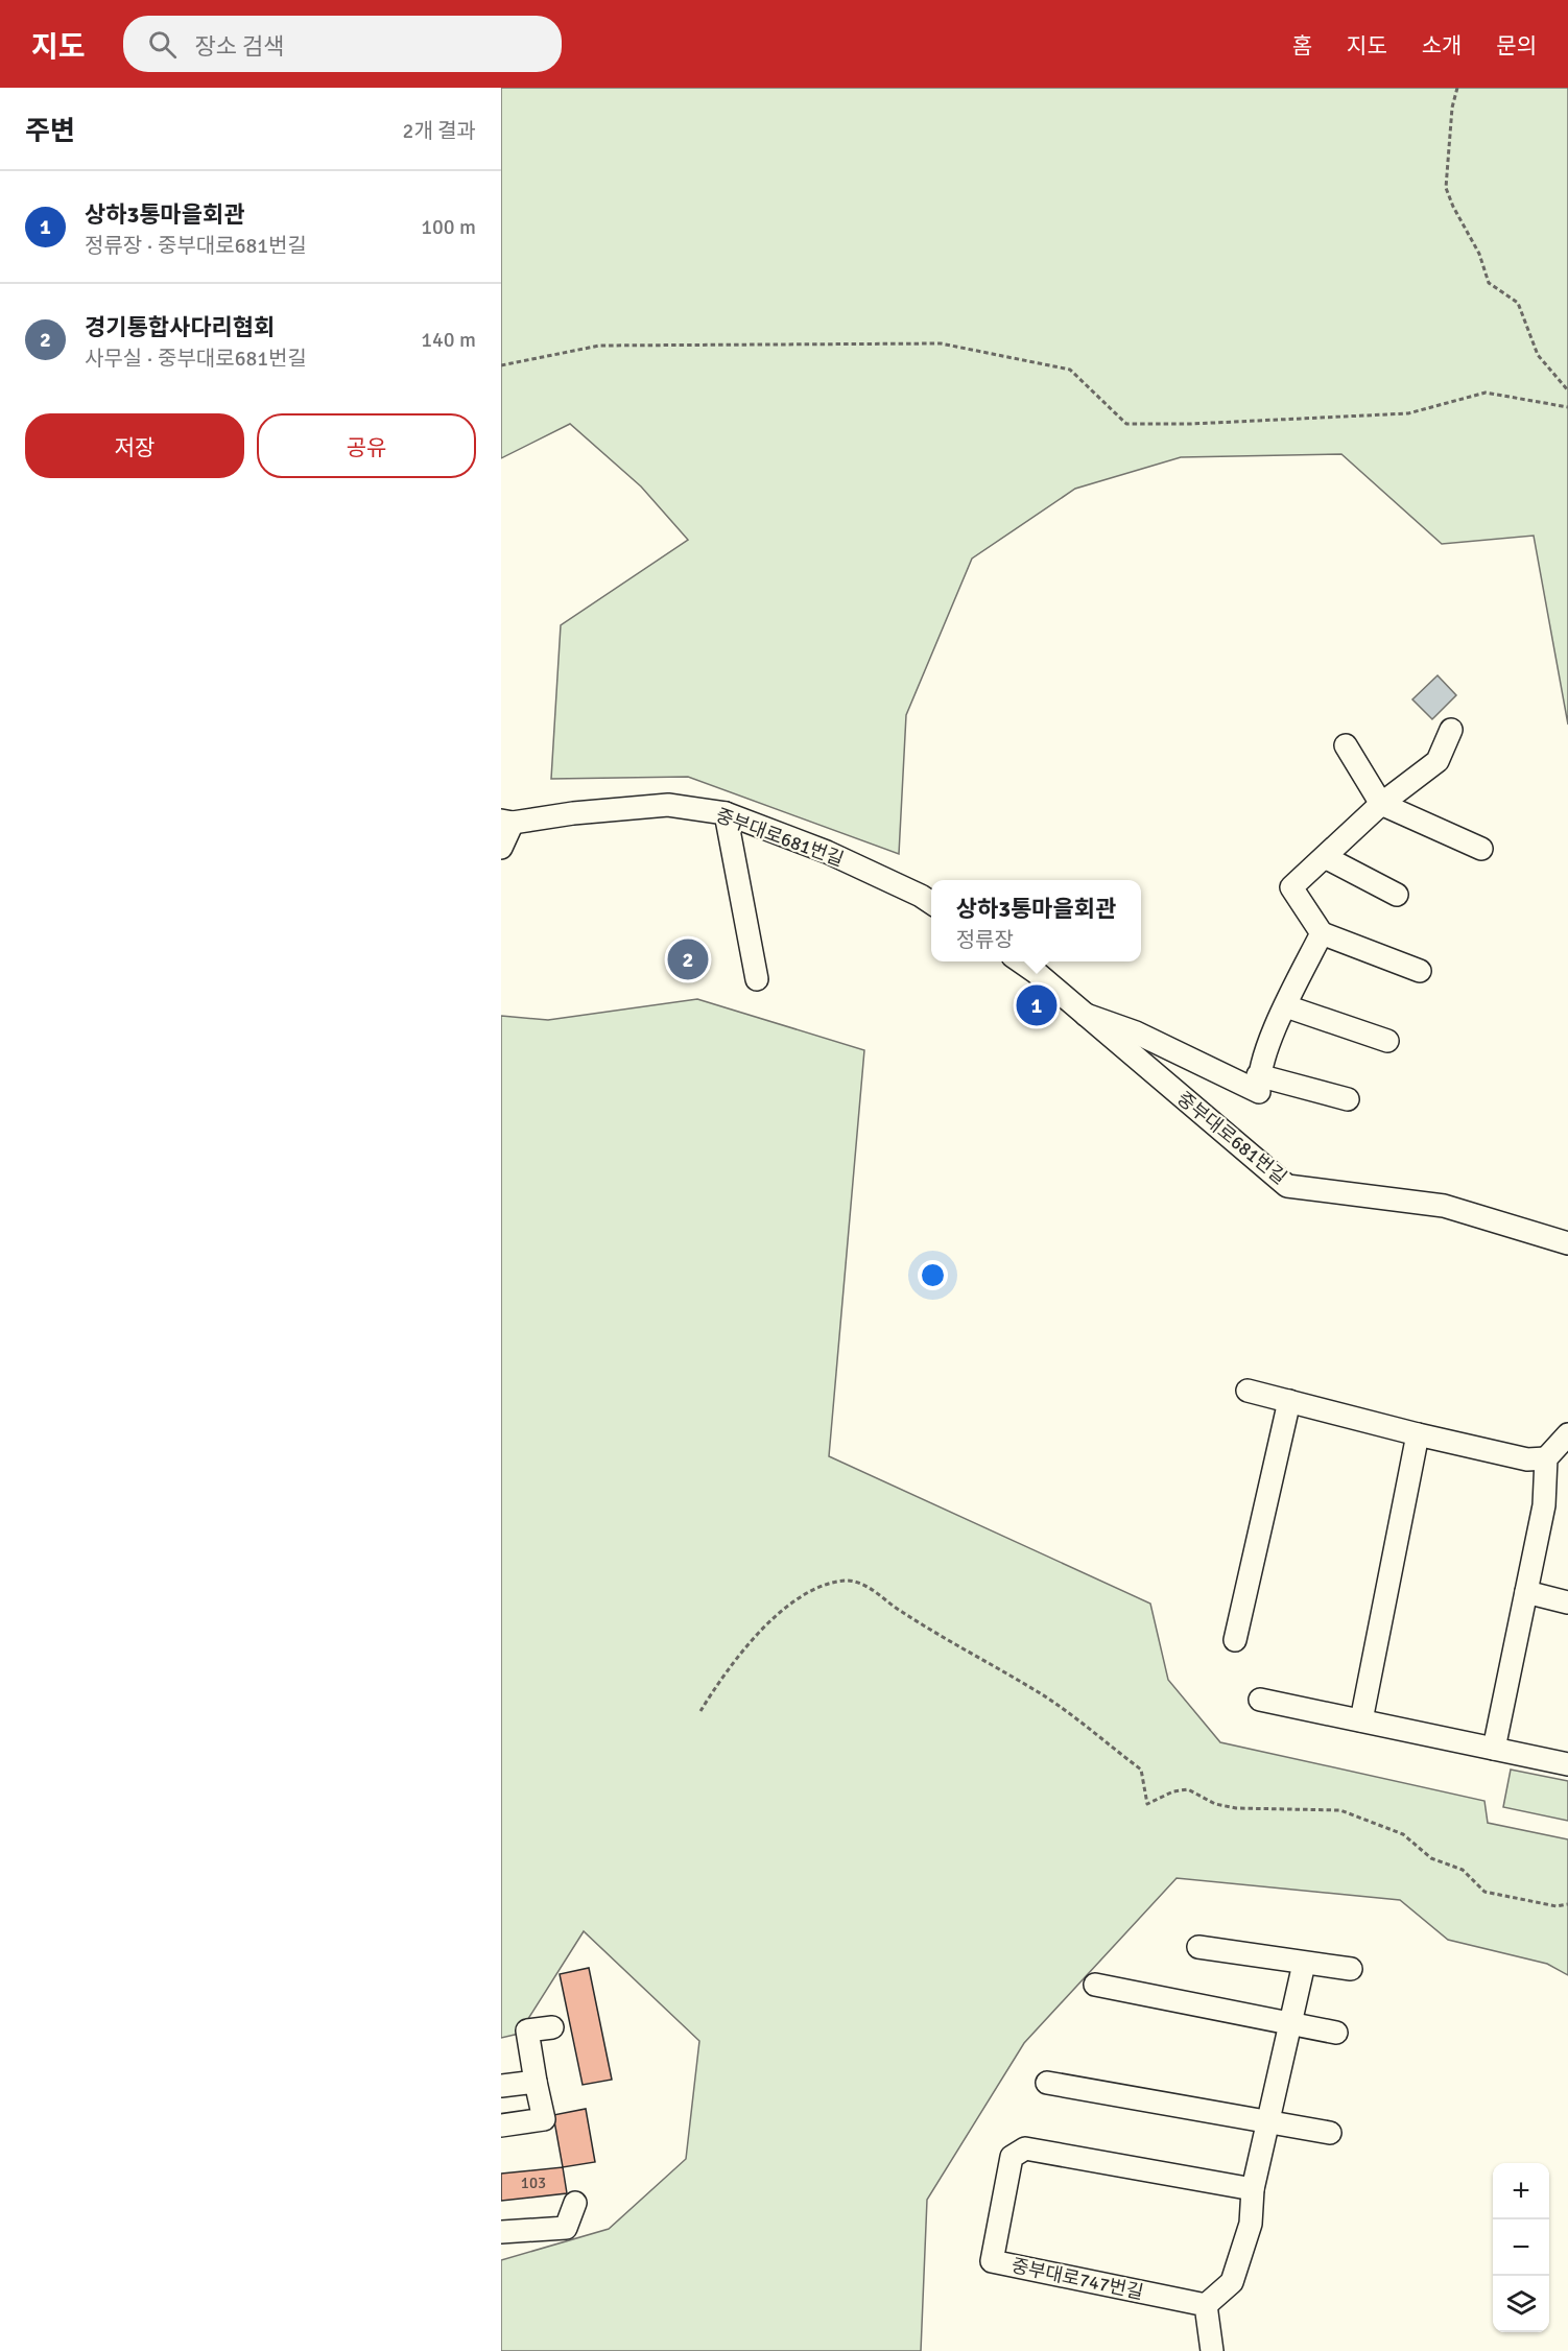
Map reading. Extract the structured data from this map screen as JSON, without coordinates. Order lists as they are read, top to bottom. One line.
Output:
{"streets":{"street":["중부대로681번길","중부대로747번길"]},"house_numbers":["103"],"page":{"header":"지도","search":"장소 검색","nav":["홈","지도","소개","문의"],"heading":["주변","2개 결과"],"list":[{"mark":"1","name":"상하3통마을회관","note":"정류장 · 중부대로681번길","value":"100 m"},{"mark":"2","name":"경기통합사다리협회","note":"사무실 · 중부대로681번길","value":"140 m"}],"buttons":["저장","공유"],"popup":["상하3통마을회관","정류장"],"pins":["2","1"],"map_buttons":["+","−"]}}
